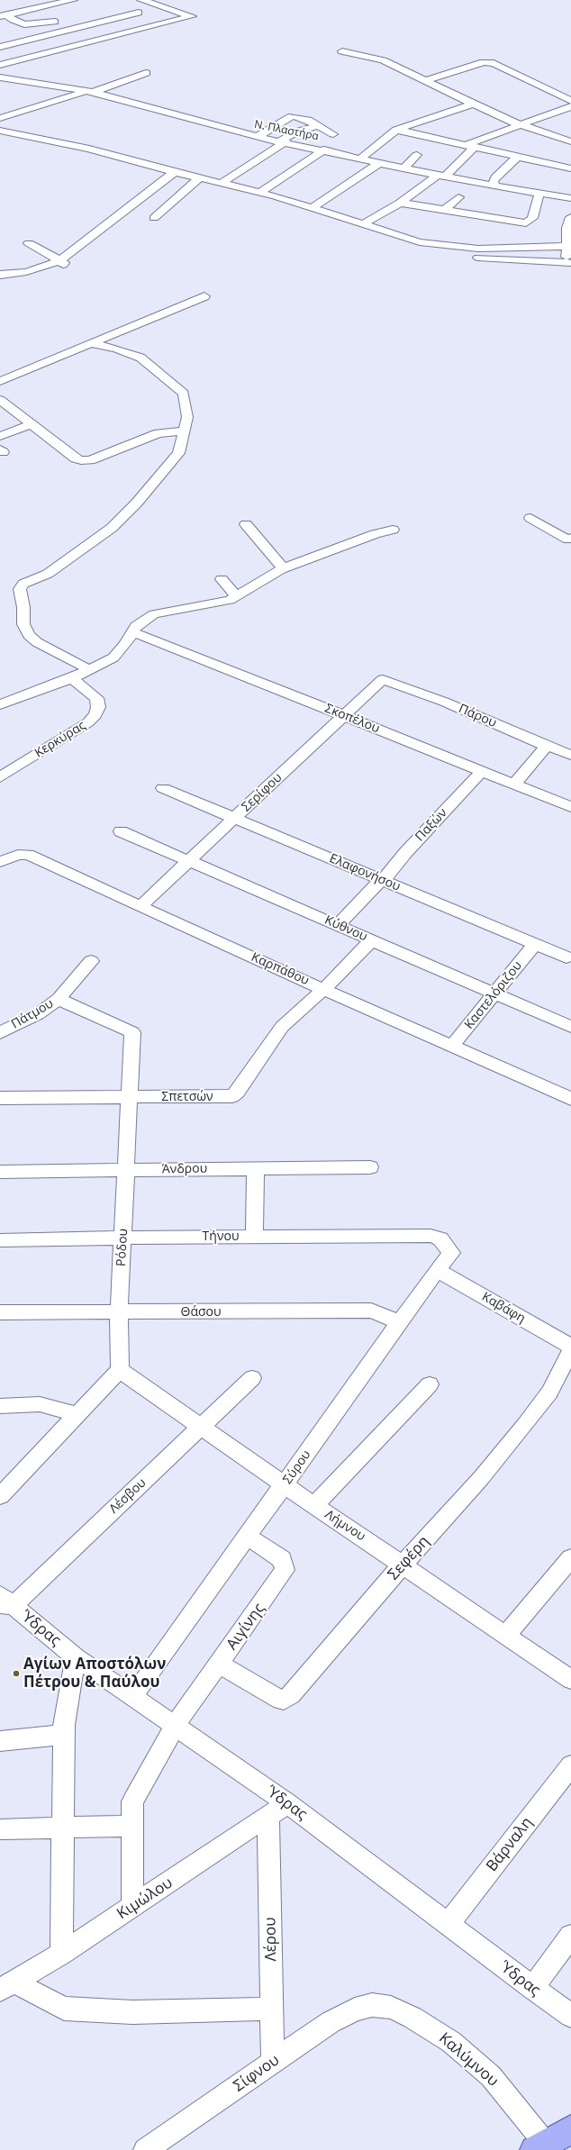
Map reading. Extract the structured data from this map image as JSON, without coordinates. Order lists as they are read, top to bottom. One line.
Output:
{"streets":{"street":["Ν. Πλαστήρα","Πάρου","Σκοπέλου","Κερκύρας","Σερίφου","Παξών","Ελαφονήσου","Κύθνου","Καρπάθου","Καστελόριζου","Πάτμου","Σπετσών","Άνδρου","Τήνου","Ρόδου","Καβάφη","Θάσου","Σύρου","Λέσβου","Λήμνου","Σεφέρη","Αιγίνης","Ύδρας","Βάρναλη","Κιμώλου","Λέρου","Καλύμνου","Σίφνου"]},"crossings":[["Πάρου","Σερίφου"],["Σκοπέλου","Σερίφου"],["Σκοπέλου","Παξών"],["Σερίφου","Ελαφονήσου"],["Σερίφου","Κύθνου"],["Σερίφου","Καρπάθου"],["Παξών","Ελαφονήσου"],["Παξών","Κύθνου"],["Ελαφονήσου","Καστελόριζου"],["Κύθνου","Καστελόριζου"],["Καρπάθου","Καστελόριζου"],["Καρπάθου","Σπετσών"],["Πάτμου","Ρόδου"],["Σπετσών","Ρόδου"],["Άνδρου","Ρόδου"],["Τήνου","Ρόδου"],["Τήνου","Σύρου"],["Ρόδου","Θάσου"],["Ρόδου","Λήμνου"],["Καβάφη","Σύρου"],["Θάσου","Σύρου"],["Σύρου","Λήμνου"],["Σύρου","Αιγίνης"],["Σύρου","Ύδρας"],["Λέσβου","Λήμνου"],["Λέσβου","Ύδρας"],["Λήμνου","Σεφέρη"],["Σεφέρη","Αιγίνης"],["Αιγίνης","Ύδρας"],["Αιγίνης","Κιμώλου"],["Ύδρας","Βάρναλη"],["Ύδρας","Κιμώλου"],["Κιμώλου","Λέρου"],["Λέρου","Σίφνου"],["Καλύμνου","Σίφνου"]],"places":["Αγίων Αποστόλων Πέτρου & Παύλου"]}
